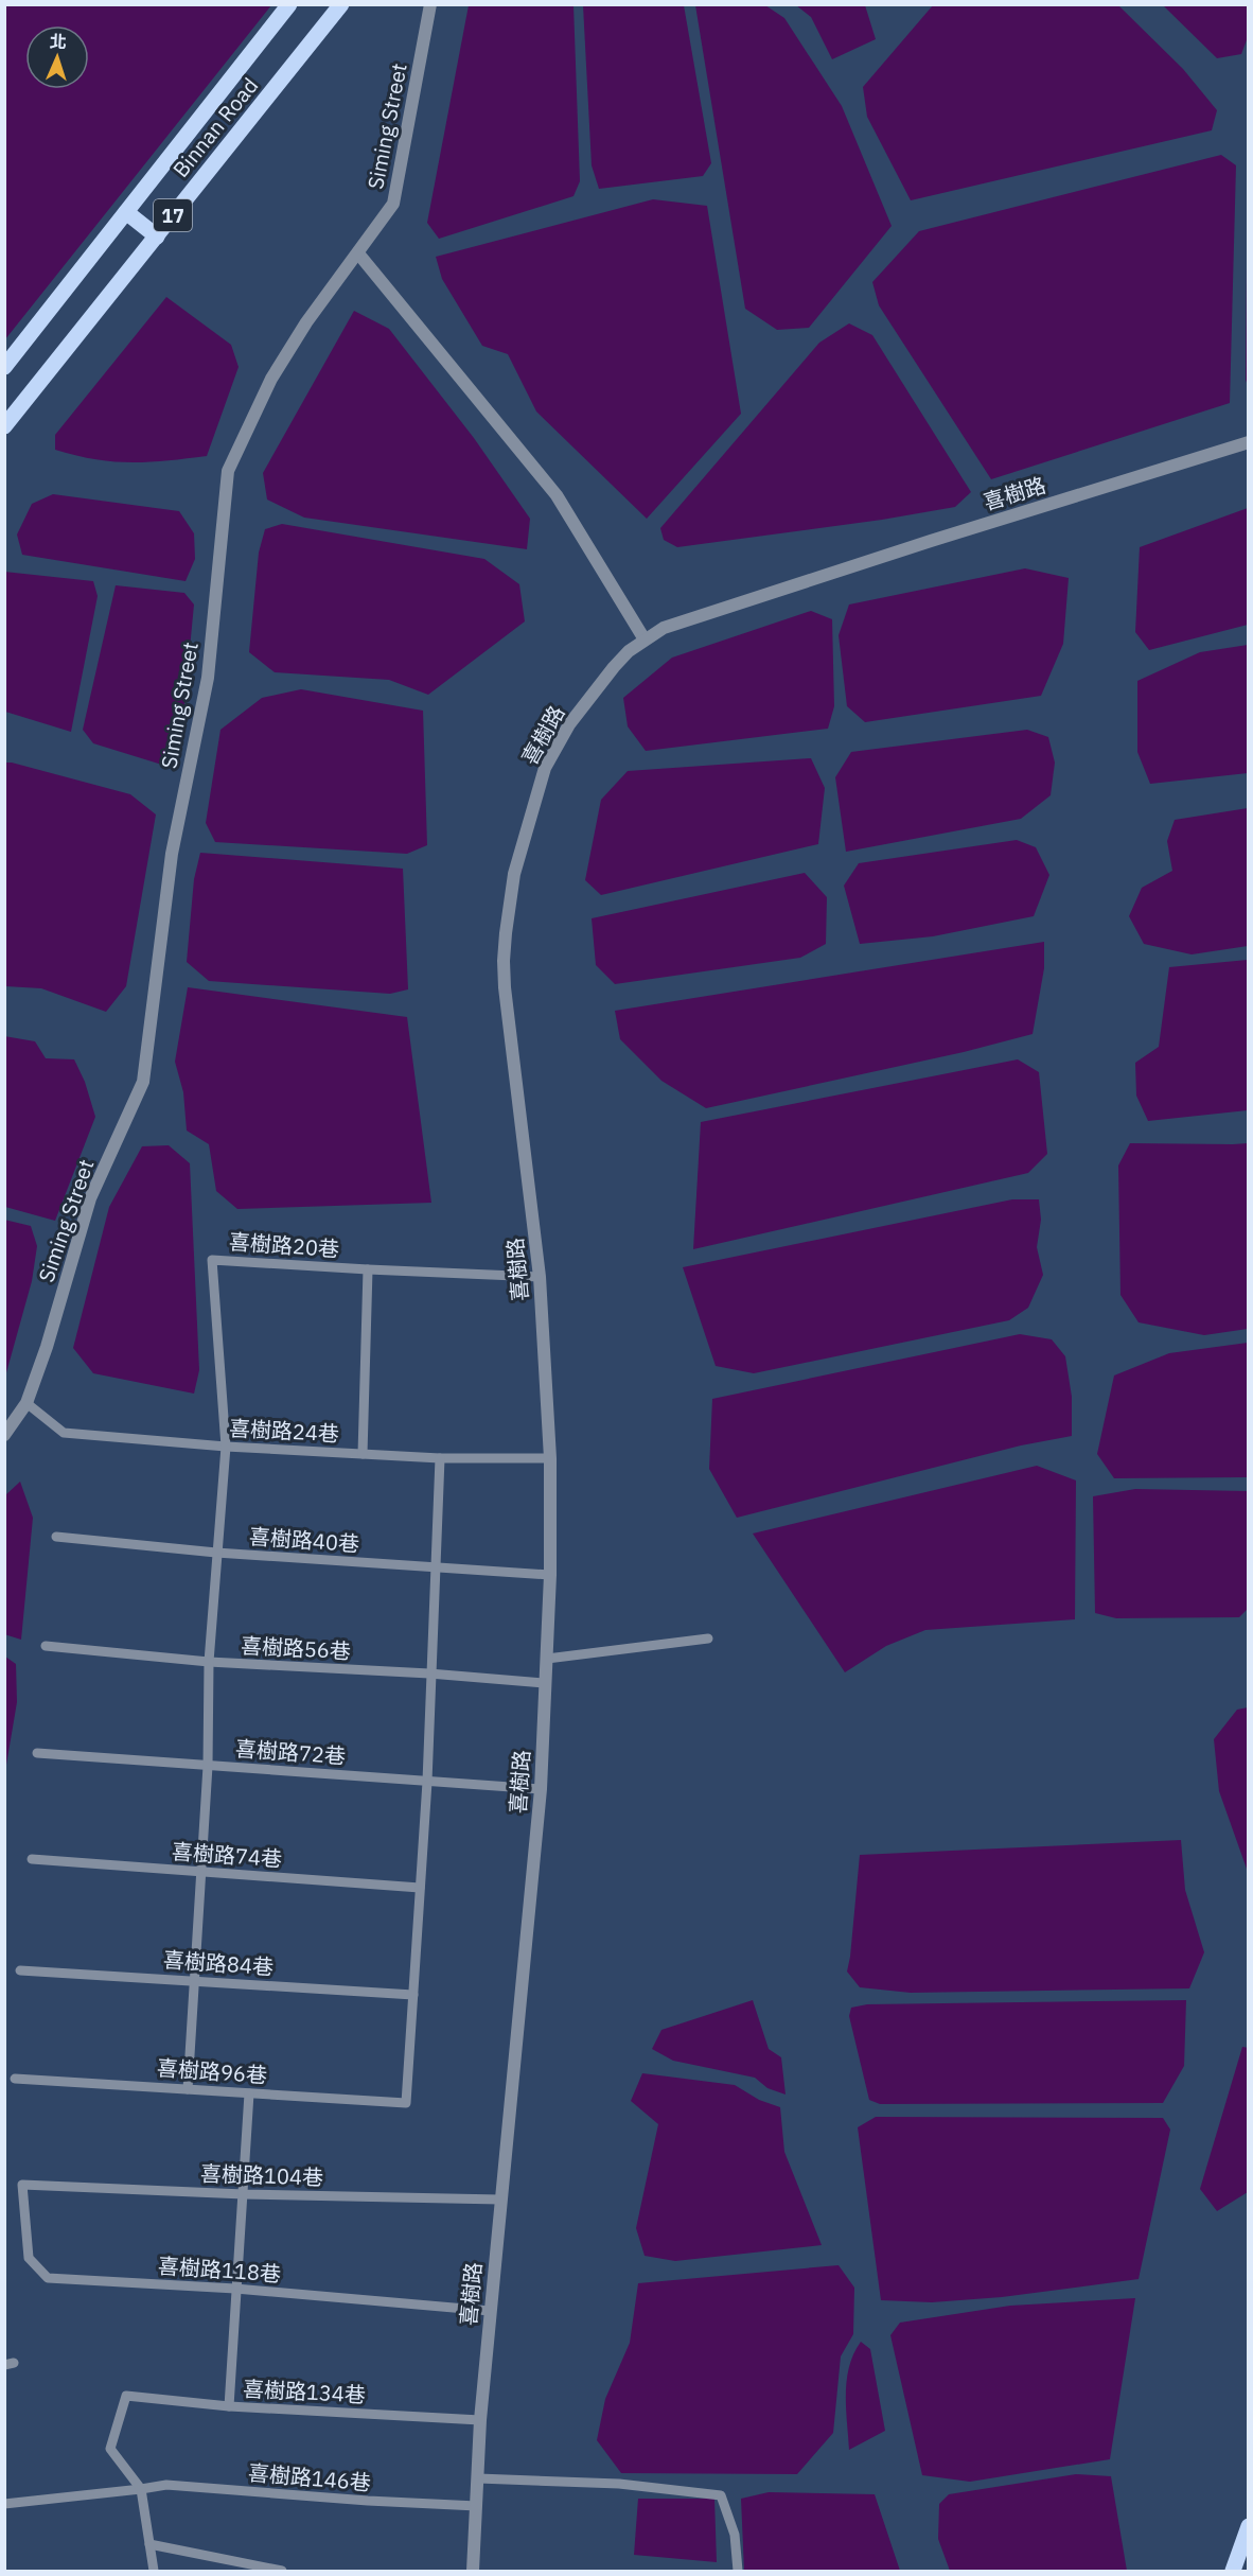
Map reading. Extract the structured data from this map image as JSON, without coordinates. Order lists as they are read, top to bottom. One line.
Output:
{"streets":{"main road":["Binnan Road","17"],"street":["Siming Street","喜樹路"],"lane":["喜樹路20巷","喜樹路24巷","喜樹路40巷","喜樹路56巷","喜樹路72巷","喜樹路74巷","喜樹路84巷","喜樹路96巷","喜樹路104巷","喜樹路118巷","喜樹路134巷","喜樹路146巷"]},"crossings":[["Siming Street","喜樹路24巷"],["喜樹路","喜樹路20巷"],["喜樹路","喜樹路24巷"],["喜樹路","喜樹路40巷"],["喜樹路","喜樹路56巷"],["喜樹路","喜樹路72巷"],["喜樹路","喜樹路104巷"],["喜樹路","喜樹路118巷"],["喜樹路","喜樹路134巷"],["喜樹路","喜樹路146巷"],["喜樹路20巷","喜樹路24巷"],["喜樹路84巷","喜樹路96巷"],["喜樹路104巷","喜樹路118巷"],["喜樹路134巷","喜樹路146巷"]],"north":"top"}
